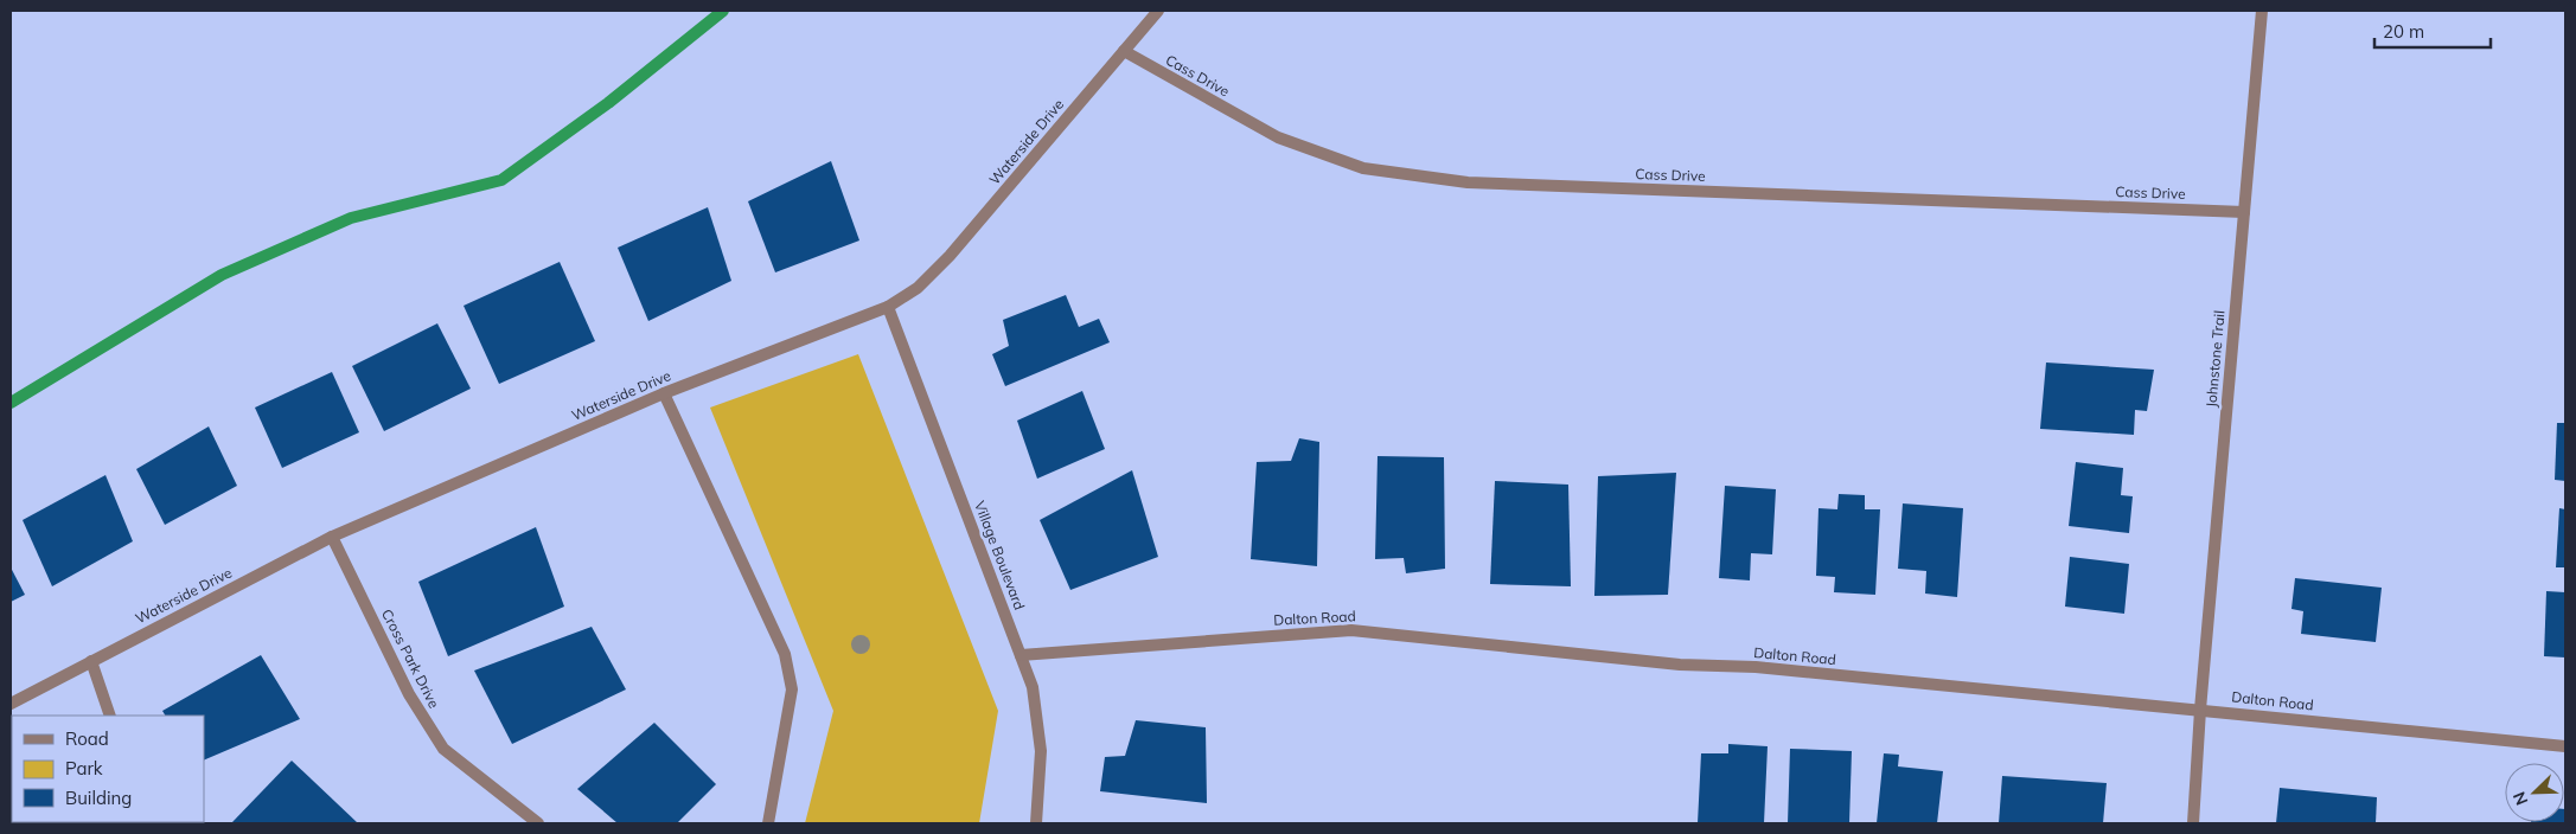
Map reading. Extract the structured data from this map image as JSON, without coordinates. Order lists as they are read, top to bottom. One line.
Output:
{"streets":{"street":["Cass Drive","Waterside Drive","Johnstone Trail","Village Boulevard","Dalton Road","Cross Park Drive"]},"crossings":[["Cass Drive","Waterside Drive"],["Cass Drive","Johnstone Trail"],["Waterside Drive","Village Boulevard"],["Waterside Drive","Cross Park Drive"],["Johnstone Trail","Dalton Road"],["Village Boulevard","Dalton Road"]],"legend":["Road","Park","Building"],"scale_bar":"20 m","north":"bottom left"}
